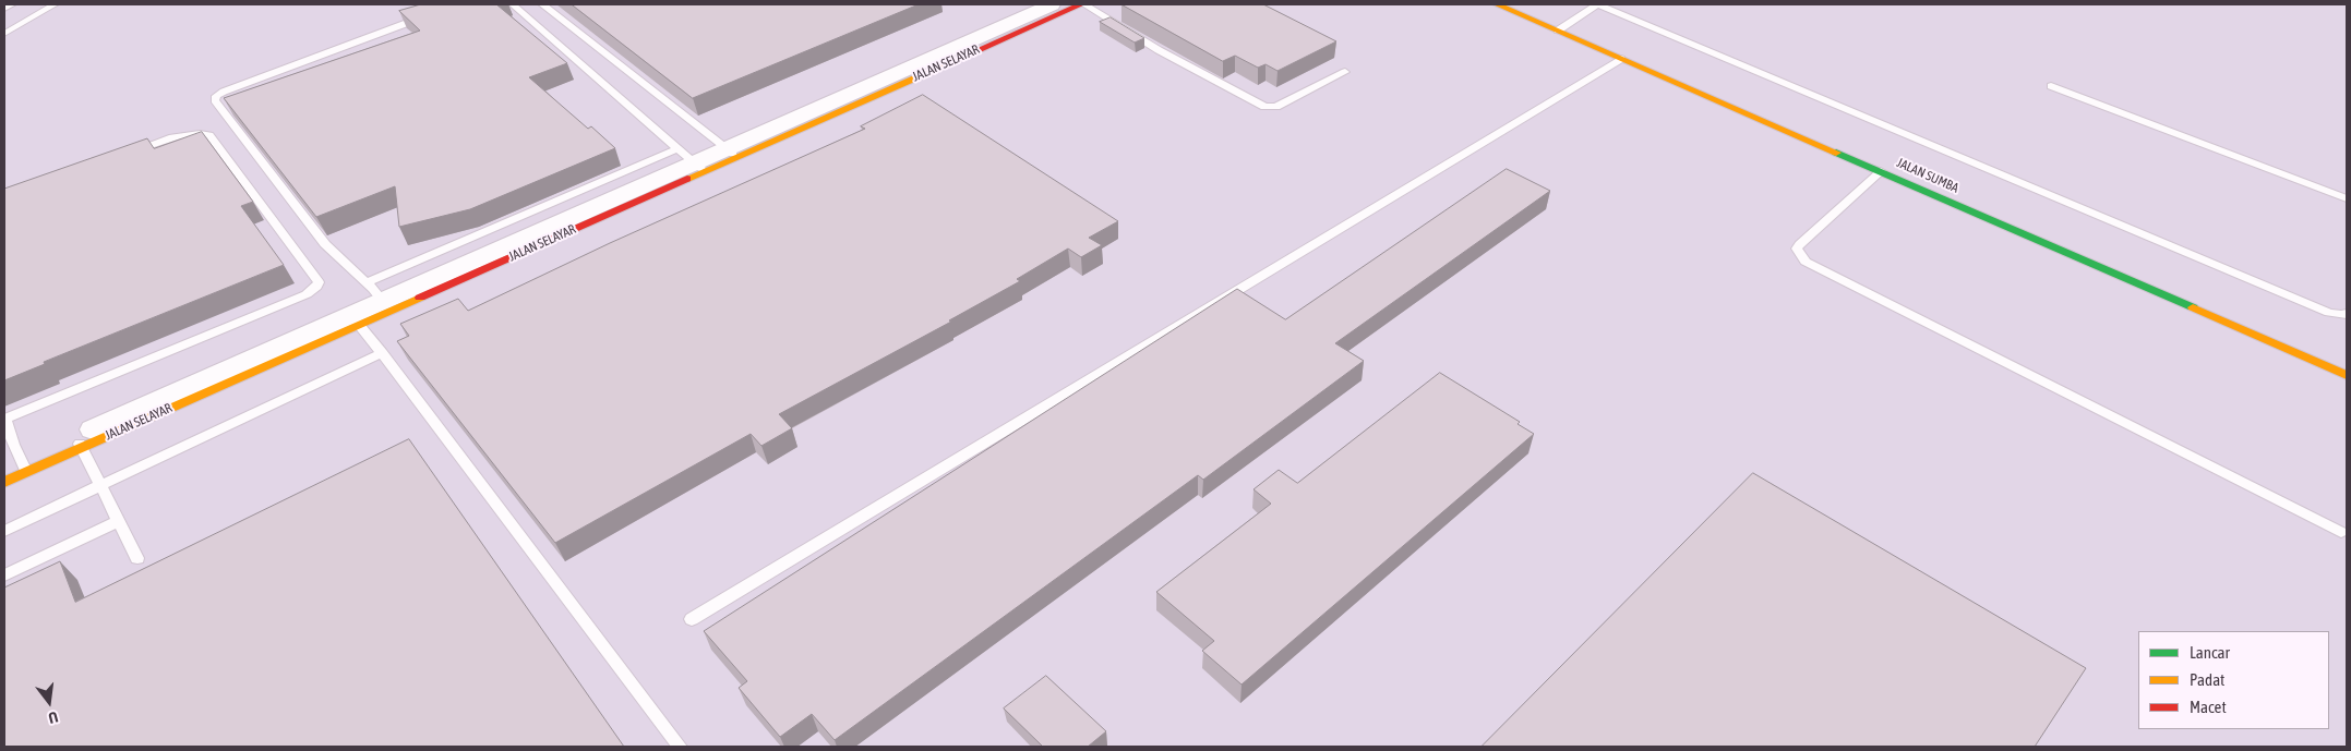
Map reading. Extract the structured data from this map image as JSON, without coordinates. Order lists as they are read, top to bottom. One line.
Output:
{"streets":{"street":["JALAN SELAYAR","JALAN SUMBA"]},"legend":["Lancar","Padat","Macet"],"north":"bottom"}
